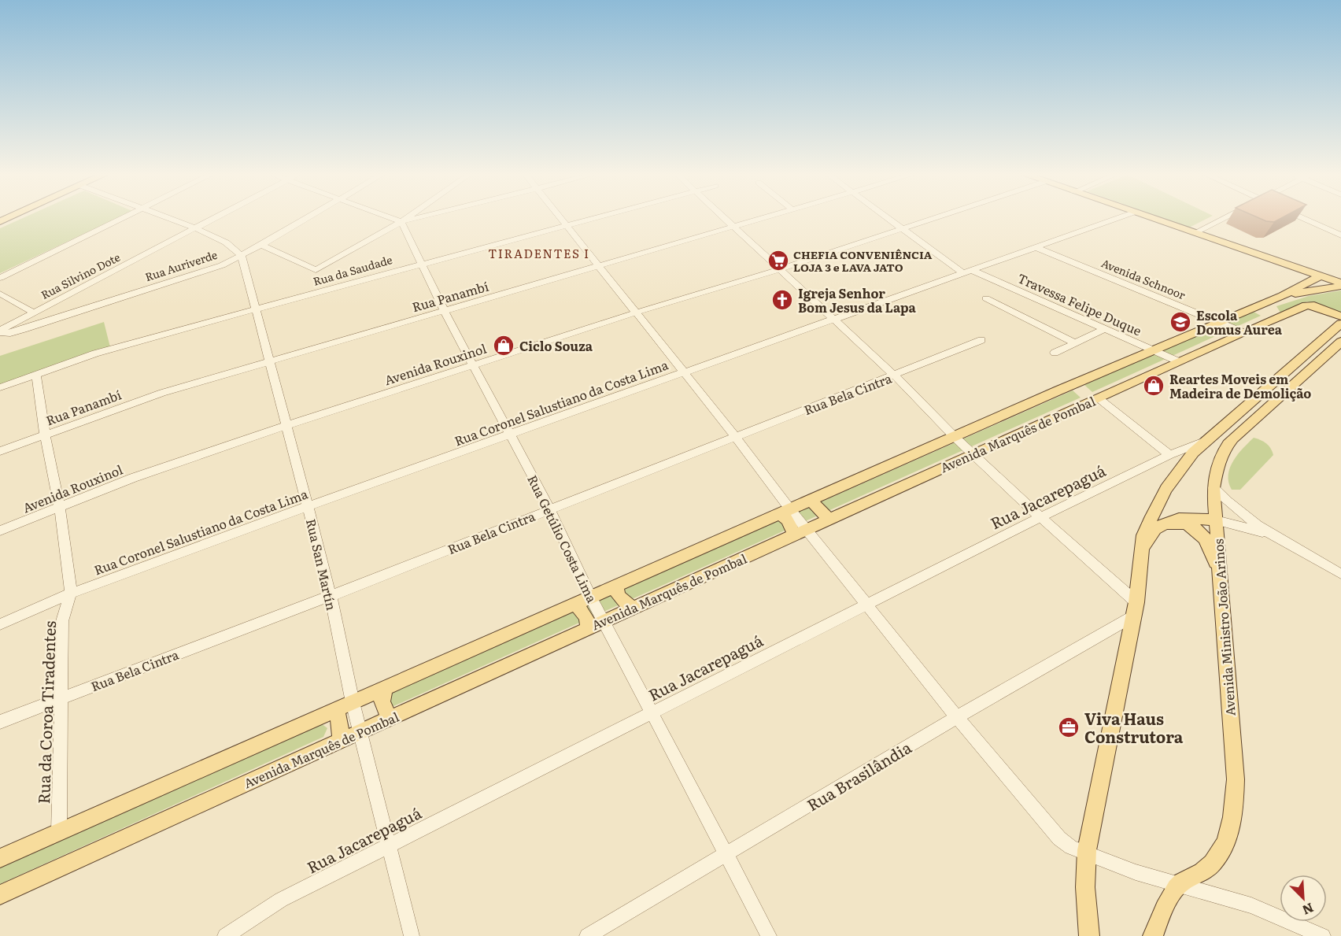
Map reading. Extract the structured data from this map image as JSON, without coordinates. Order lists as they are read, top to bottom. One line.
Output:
{"streets":{"main road":["Avenida Marquês de Pombal","Avenida Ministro João Arinos"],"street":["Rua Auriverde","Rua da Saudade","Rua Silvino Dote","Avenida Schnoor","Rua Panambí","Travessa Felipe Duque","Avenida Rouxinol","Rua Bela Cintra","Rua Coronel Salustiano da Costa Lima","Rua Jacarepaguá","Rua Getúlio Costa Lima","Rua San Martín","Rua da Coroa Tiradentes","Rua Brasilândia"]},"crossings":[["Rua Auriverde","Rua Silvino Dote"],["Rua Auriverde","Rua San Martín"],["Rua da Saudade","Rua Getúlio Costa Lima"],["Rua da Saudade","Rua San Martín"],["Avenida Schnoor","Rua Coronel Salustiano da Costa Lima"],["Avenida Schnoor","Avenida Marquês de Pombal"],["Rua Panambí","Rua Getúlio Costa Lima"],["Rua Panambí","Rua San Martín"],["Travessa Felipe Duque","Avenida Rouxinol"],["Travessa Felipe Duque","Rua Coronel Salustiano da Costa Lima"],["Travessa Felipe Duque","Avenida Marquês de Pombal"],["Avenida Rouxinol","Rua Getúlio Costa Lima"],["Avenida Rouxinol","Rua San Martín"],["Rua Bela Cintra","Rua Getúlio Costa Lima"],["Rua Bela Cintra","Rua San Martín"],["Rua Bela Cintra","Rua da Coroa Tiradentes"],["Rua Coronel Salustiano da Costa Lima","Rua Getúlio Costa Lima"],["Rua Coronel Salustiano da Costa Lima","Rua San Martín"],["Rua Coronel Salustiano da Costa Lima","Rua da Coroa Tiradentes"],["Avenida Marquês de Pombal","Rua Getúlio Costa Lima"],["Avenida Marquês de Pombal","Rua San Martín"],["Avenida Marquês de Pombal","Rua da Coroa Tiradentes"],["Rua Jacarepaguá","Rua Getúlio Costa Lima"],["Rua Jacarepaguá","Rua San Martín"],["Rua Getúlio Costa Lima","Rua Brasilândia"]],"districts":["TIRADENTES I"],"places":{"supermarket":["CHEFIA CONVENIÊNCIA LOJA 3 e LAVA JATO"],"church":["Igreja Senhor Bom Jesus da Lapa"],"school or university":["Escola Domus Aurea"],"shop":["Ciclo Souza","Reartes Moveis em Madeira de Demolição"],"office":["Viva Haus Construtora"]},"north":"bottom right"}
